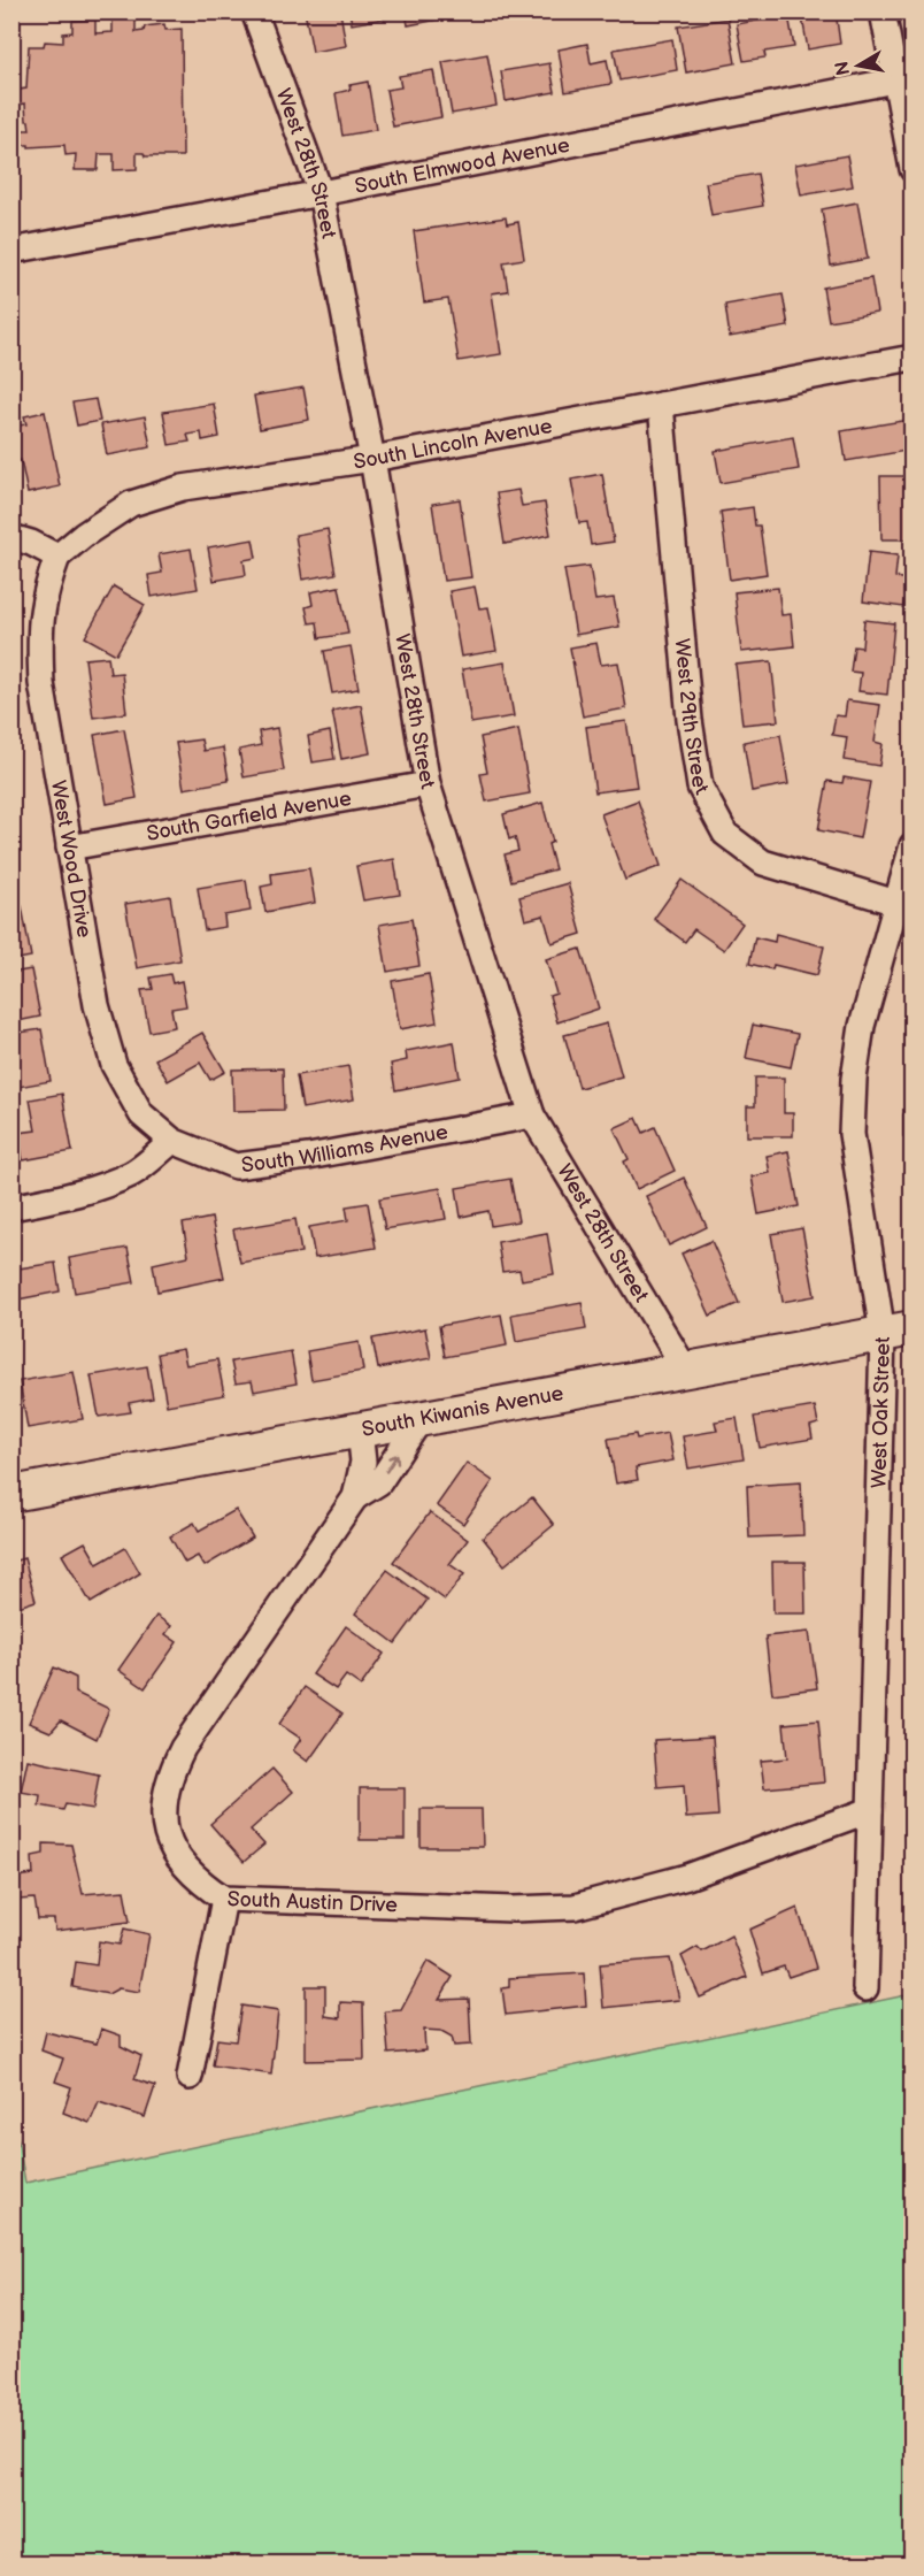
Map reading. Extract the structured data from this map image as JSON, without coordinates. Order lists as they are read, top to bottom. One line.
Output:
{"streets":{"main road":["South Kiwanis Avenue"],"street":["West 28th Street","South Elmwood Avenue","South Lincoln Avenue","West 29th Street","South Garfield Avenue","West Wood Drive","South Williams Avenue","West Oak Street","South Austin Drive"]},"crossings":[["West 28th Street","South Elmwood Avenue"],["West 28th Street","South Lincoln Avenue"],["West 28th Street","South Garfield Avenue"],["West 28th Street","South Williams Avenue"],["West 28th Street","South Kiwanis Avenue"],["South Lincoln Avenue","West 29th Street"],["South Lincoln Avenue","West Wood Drive"],["West 29th Street","West Oak Street"],["South Garfield Avenue","West Wood Drive"],["West Wood Drive","South Williams Avenue"],["South Kiwanis Avenue","West Oak Street"],["South Kiwanis Avenue","South Austin Drive"],["West Oak Street","South Austin Drive"]],"north":"left"}
